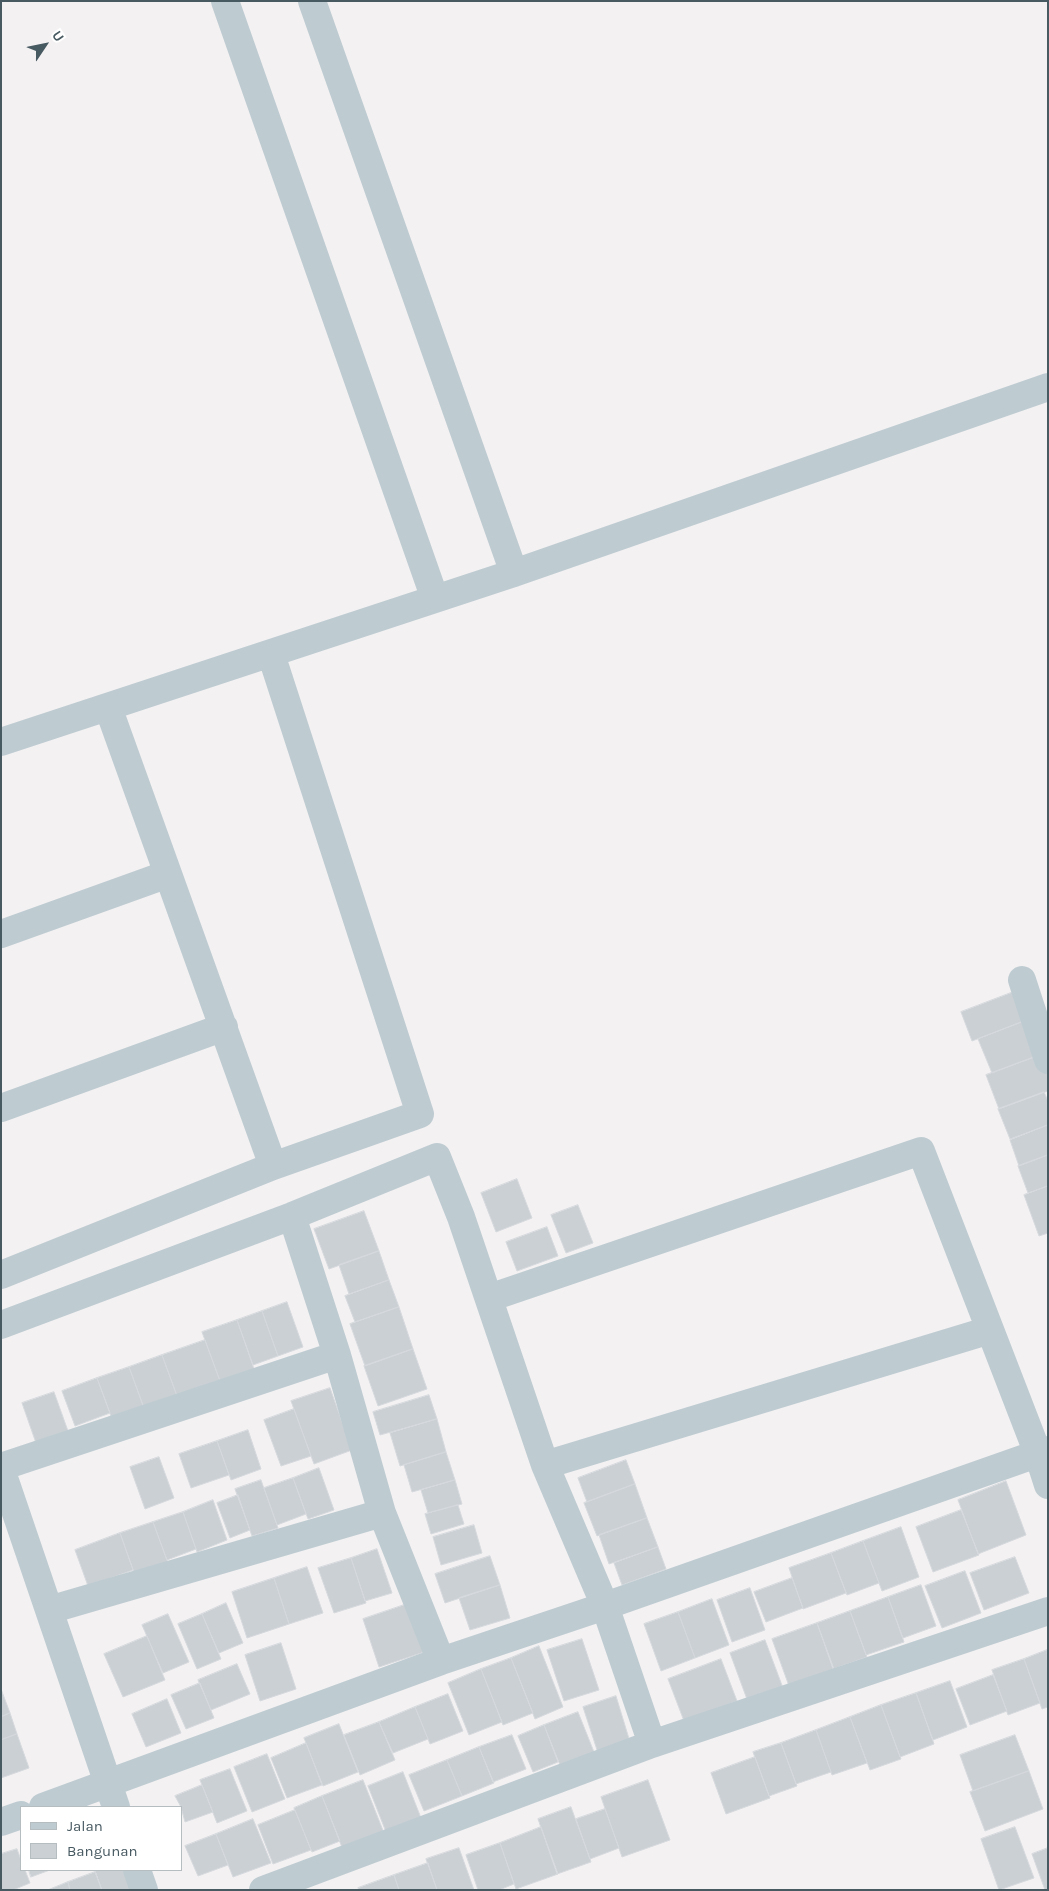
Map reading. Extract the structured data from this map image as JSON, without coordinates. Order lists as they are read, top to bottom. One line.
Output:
{"legend":["Jalan","Bangunan"],"north":"top right"}
